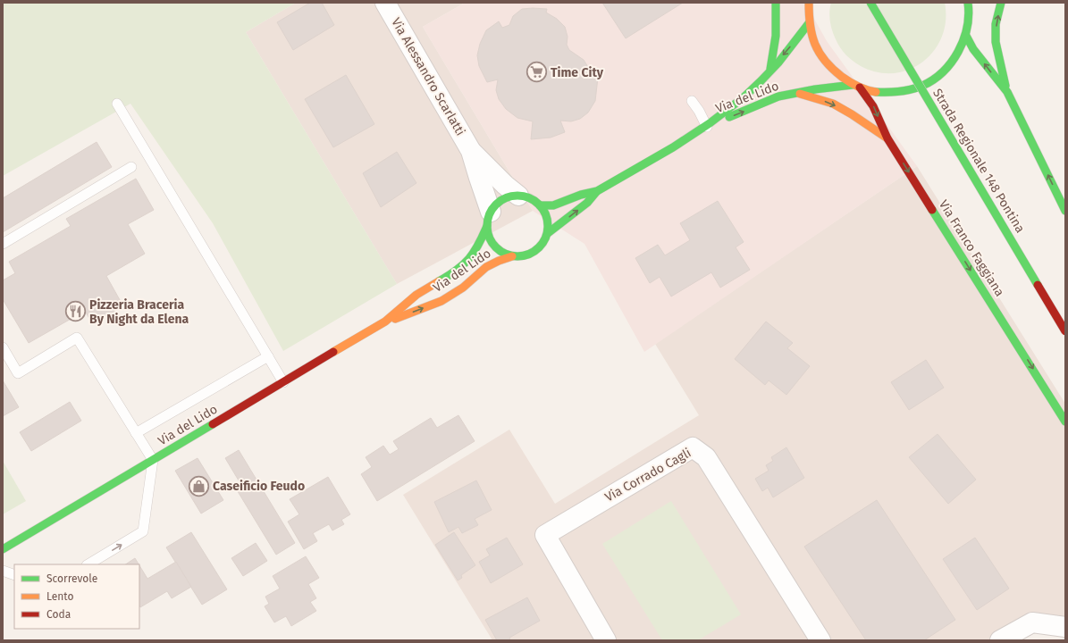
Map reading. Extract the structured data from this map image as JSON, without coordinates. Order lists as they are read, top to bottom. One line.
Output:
{"streets":{"main road":["Via del Lido","Strada Regionale 148 Pontina","Via Franco Faggiana"],"street":["Via Alessandro Scarlatti","Via Corrado Cagli"]},"crossings":[["Via Alessandro Scarlatti","Via del Lido"],["Via del Lido","Via Franco Faggiana"]],"one_way":["Via Franco Faggiana"],"places":{"supermarket":["Time City"],"restaurant":["Pizzeria Braceria By Night da Elena"],"shop":["Caseificio Feudo"]},"legend":["Scorrevole","Lento","Coda"]}
